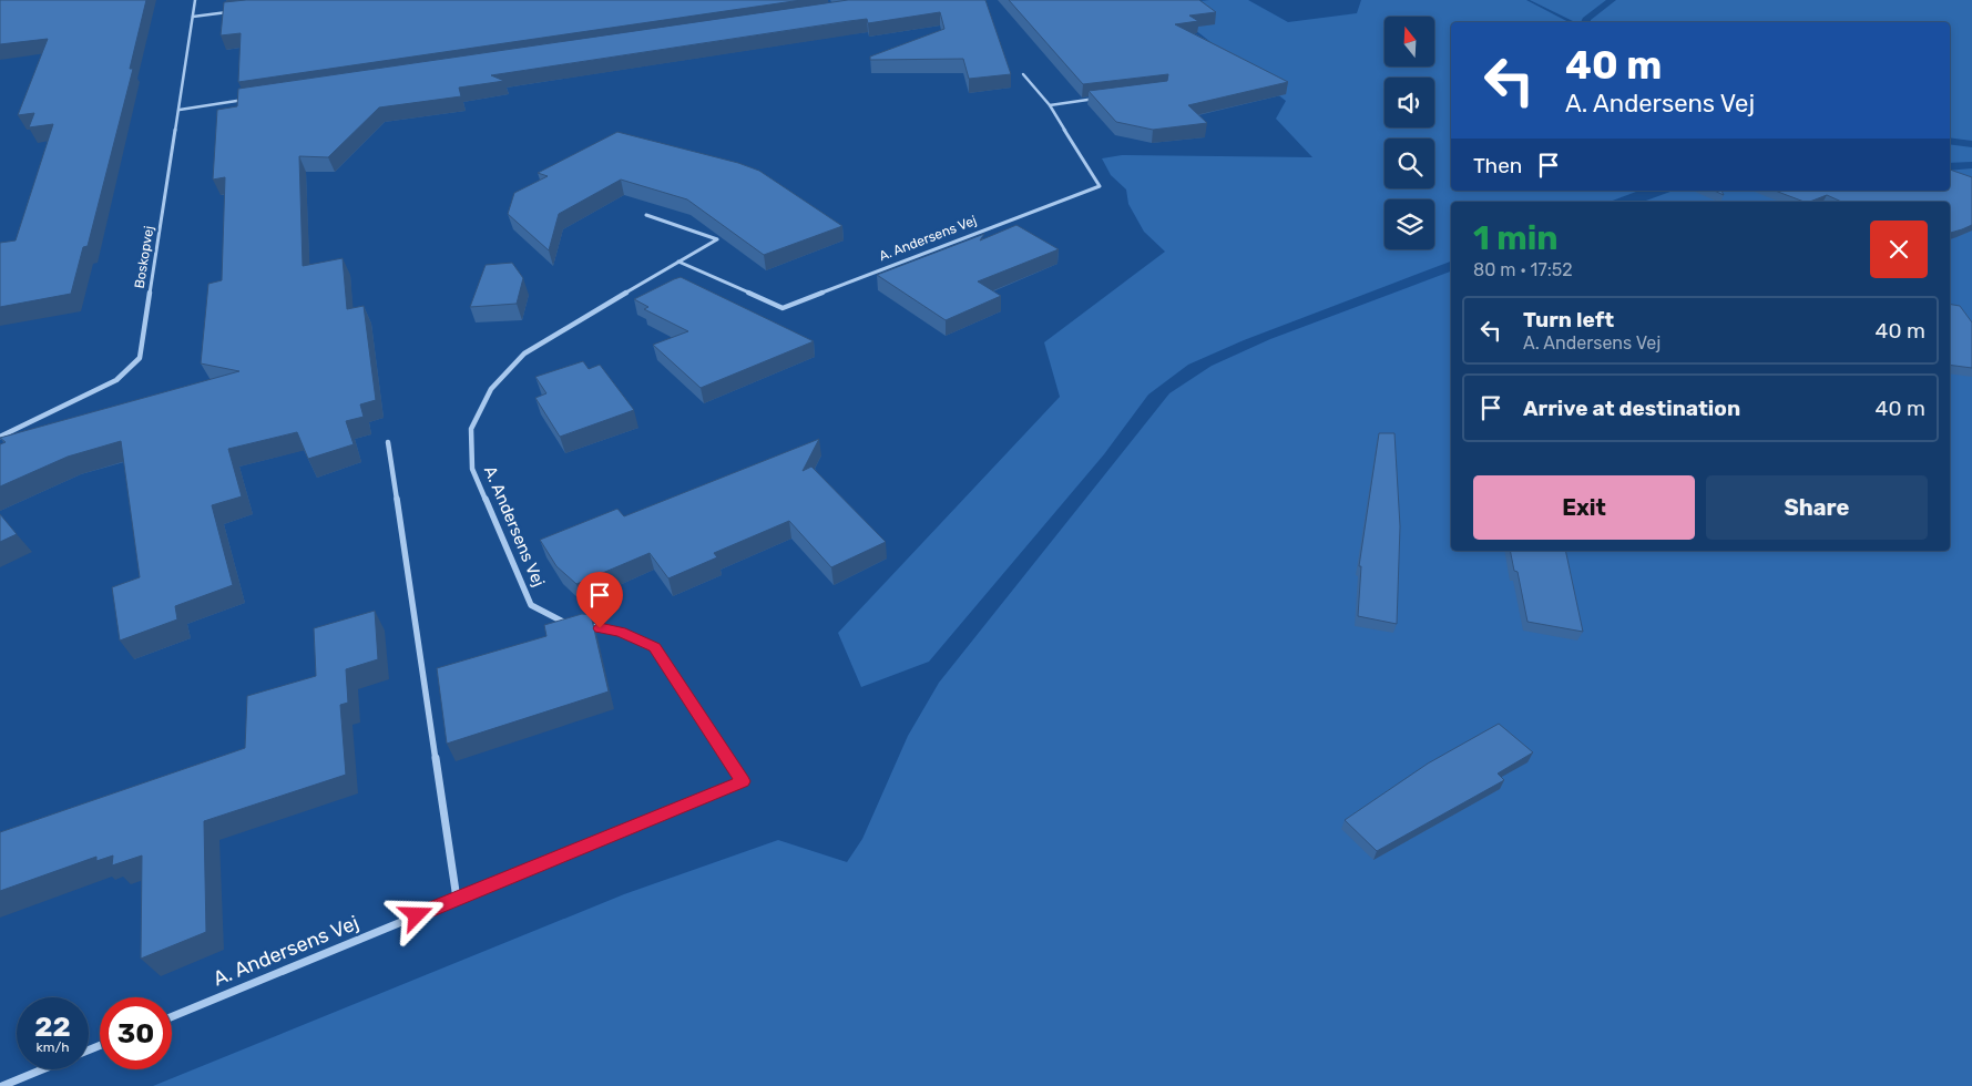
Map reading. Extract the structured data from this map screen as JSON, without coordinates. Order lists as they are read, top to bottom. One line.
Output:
{"streets":{"street":["A. Andersens Vej","Boskopvej"]},"north":"top","page":{"turn":["40 m","A. Andersens Vej"],"then":"Then","heading":["1 min","80 m · 17:52"],"list":[{"name":"Turn left","note":"A. Andersens Vej","value":"40 m"},{"name":"Arrive at destination","value":"40 m"}],"buttons":["Exit","Share"],"speed":"22 km/h","limit":"30"}}
